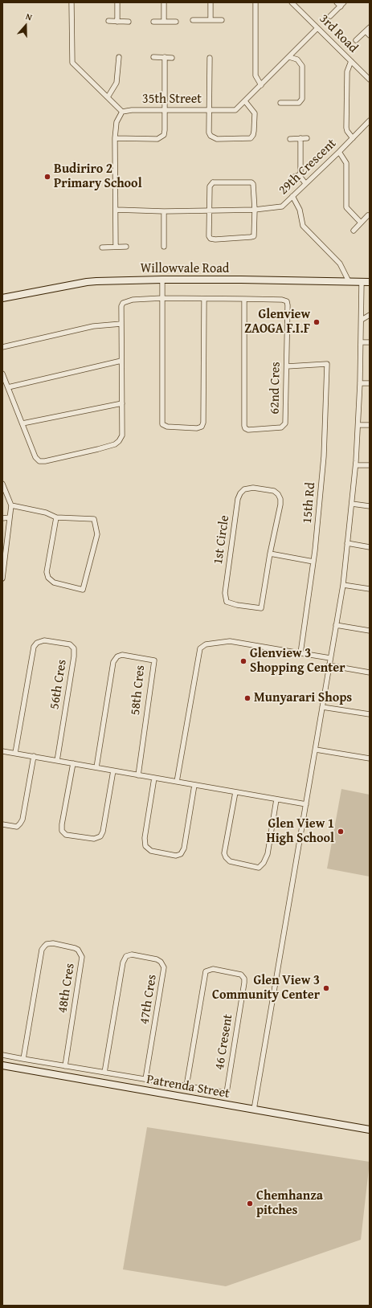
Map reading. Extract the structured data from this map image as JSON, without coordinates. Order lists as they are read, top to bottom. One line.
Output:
{"streets":{"street":["3rd Road","35th Street","29th Crescent","Willowvale Road","62nd Cres","15th Rd","1st Circle","56th Cres","58th Cres","48th Cres","47th Cres","46 Cresent","Patrenda Street"]},"crossings":[["3rd Road","35th Street"],["62nd Cres","15th Rd"]],"places":["Budiriro 2 Primary School","Glenview ZAOGA F.I.F","Glenview 3 Shopping Center","Munyarari Shops","Glen View 1 High School","Glen View 3 Community Center","Chemhanza pitches"],"north":"top"}
